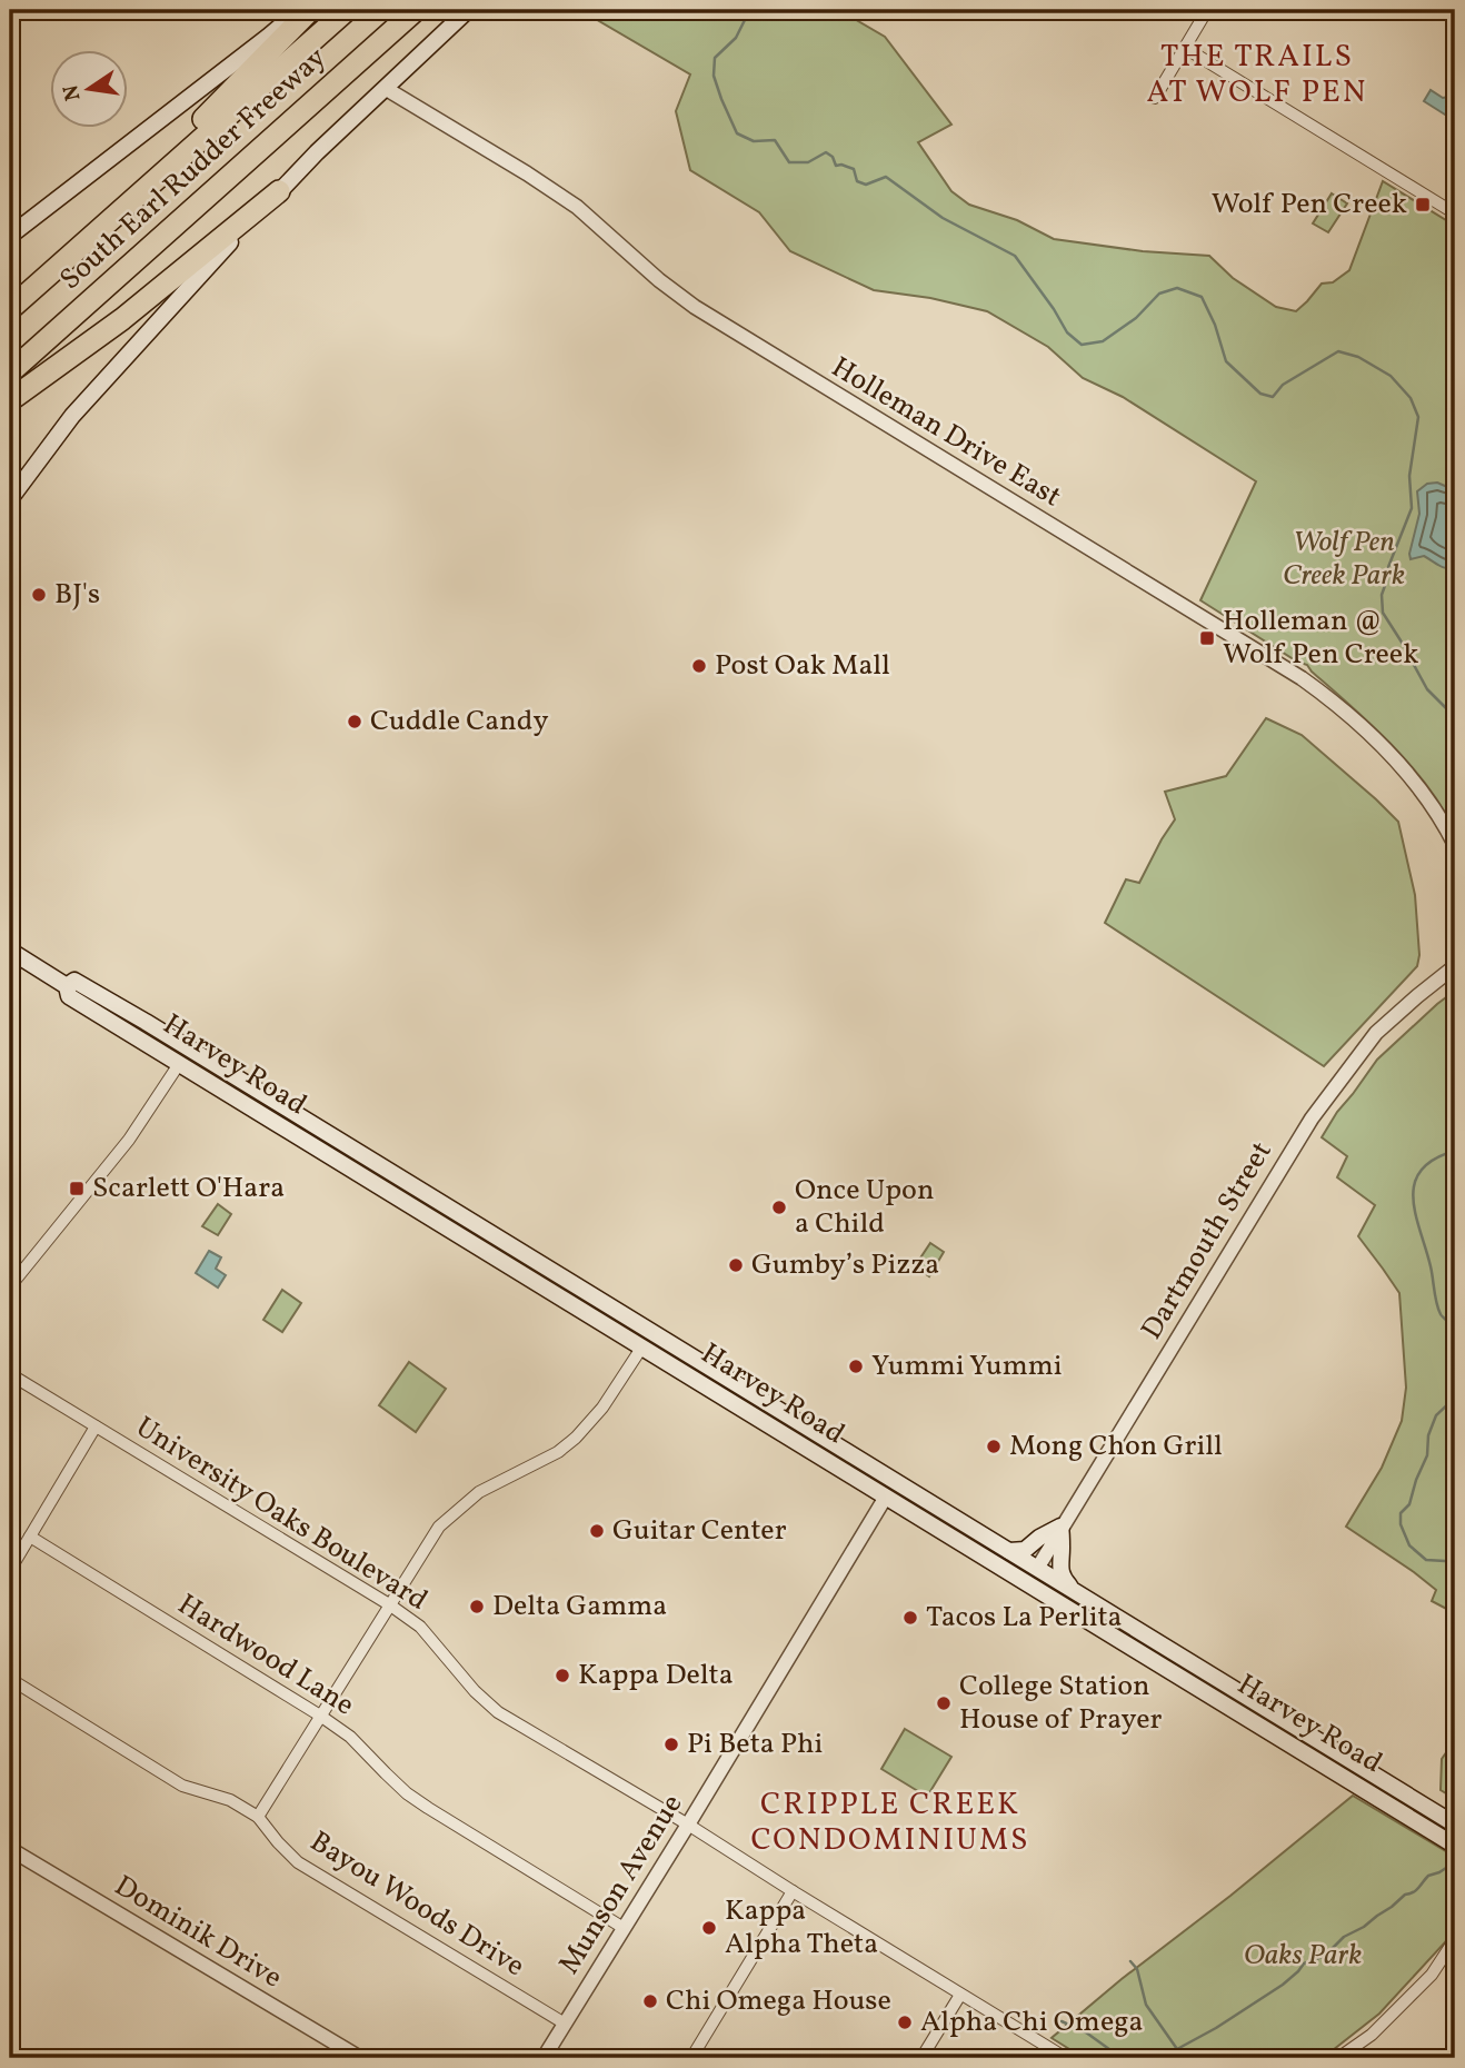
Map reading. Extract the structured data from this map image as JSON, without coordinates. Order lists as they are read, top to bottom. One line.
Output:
{"streets":{"highway":["South Earl Rudder Freeway"],"main road":["Harvey Road"],"street":["Holleman Drive East","Dartmouth Street","University Oaks Boulevard","Hardwood Lane","Munson Avenue","Bayou Woods Drive","Dominik Drive"]},"crossings":[["Harvey Road","Dartmouth Street"],["Harvey Road","Munson Avenue"],["University Oaks Boulevard","Munson Avenue"],["Hardwood Lane","Munson Avenue"],["Munson Avenue","Bayou Woods Drive"]],"districts":["THE TRAILS AT WOLF PEN","CRIPPLE CREEK CONDOMINIUMS"],"parks":["Wolf Pen Creek Park","Oaks Park"],"places":{"transit":["Wolf Pen Creek","Holleman @ Wolf Pen Creek","Scarlett O'Hara"],"other":["BJ's","Post Oak Mall","Cuddle Candy","Once Upon a Child","Gumby’s Pizza","Yummi Yummi","Mong Chon Grill","Guitar Center","Delta Gamma","Tacos La Perlita","Kappa Delta","College Station House of Prayer","Pi Beta Phi","Kappa Alpha Theta","Chi Omega House","Alpha Chi Omega"]},"north":"left"}
